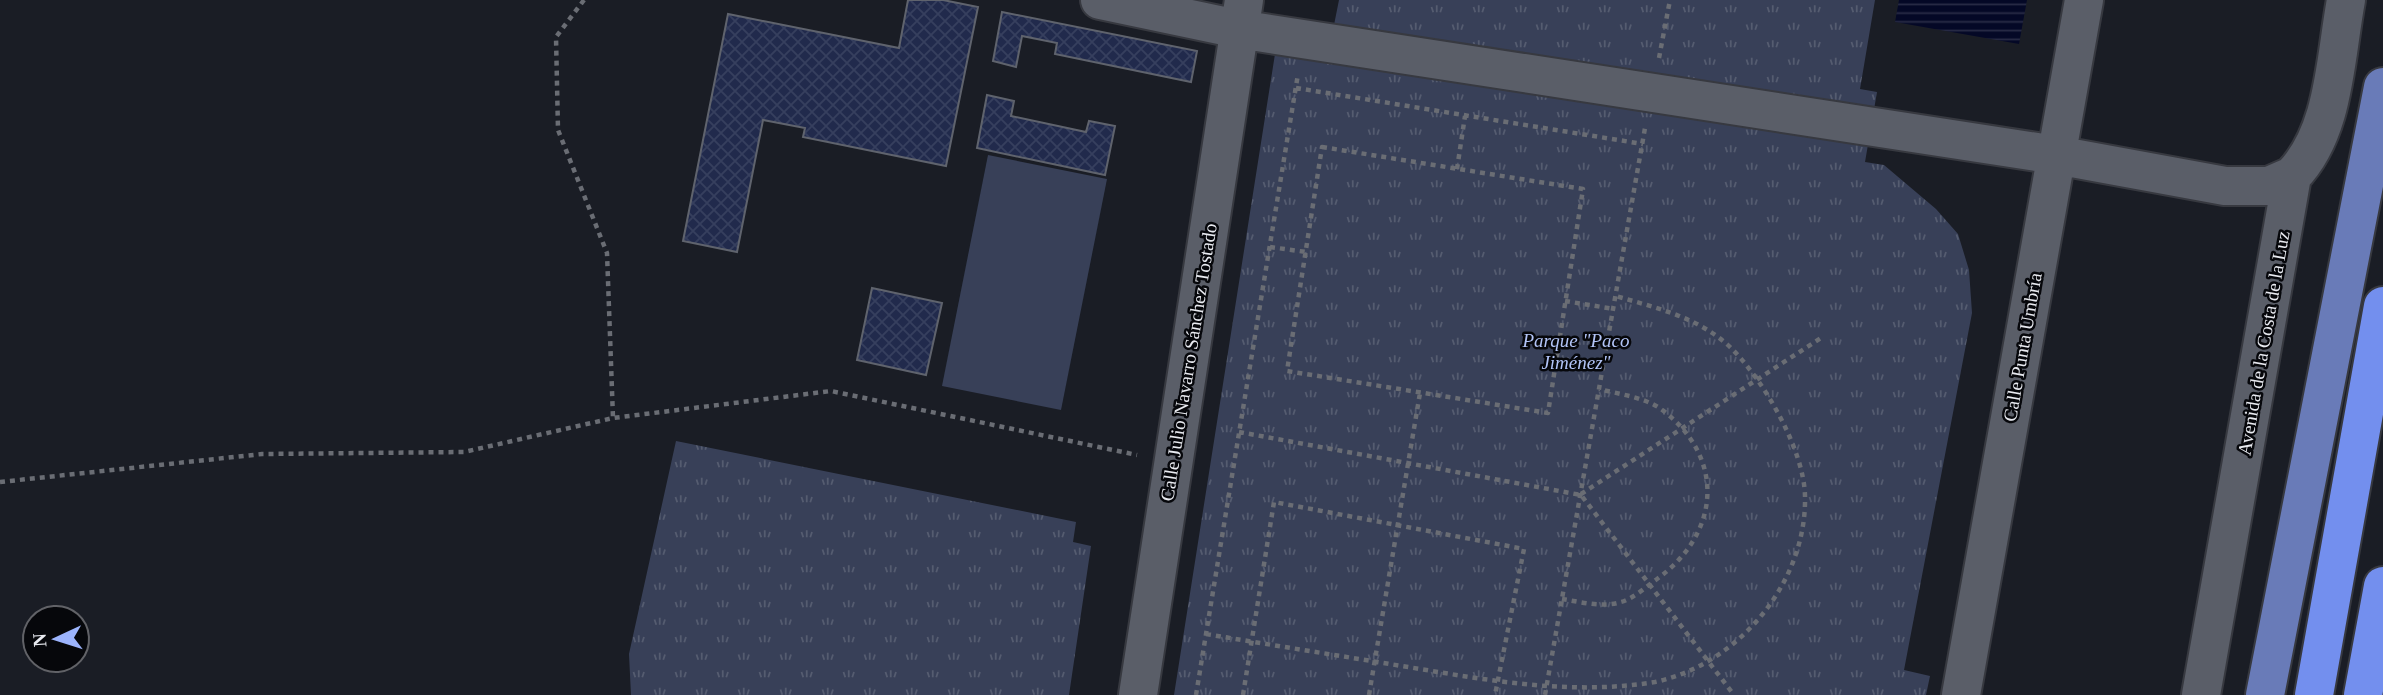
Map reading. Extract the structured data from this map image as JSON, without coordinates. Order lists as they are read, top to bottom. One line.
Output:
{"streets":{"street":["Avenida de la Costa de la Luz","Calle Punta Umbría","Calle Julio Navarro Sánchez Tostado"]},"parks":["Parque \"Paco Jiménez\""],"north":"left"}
